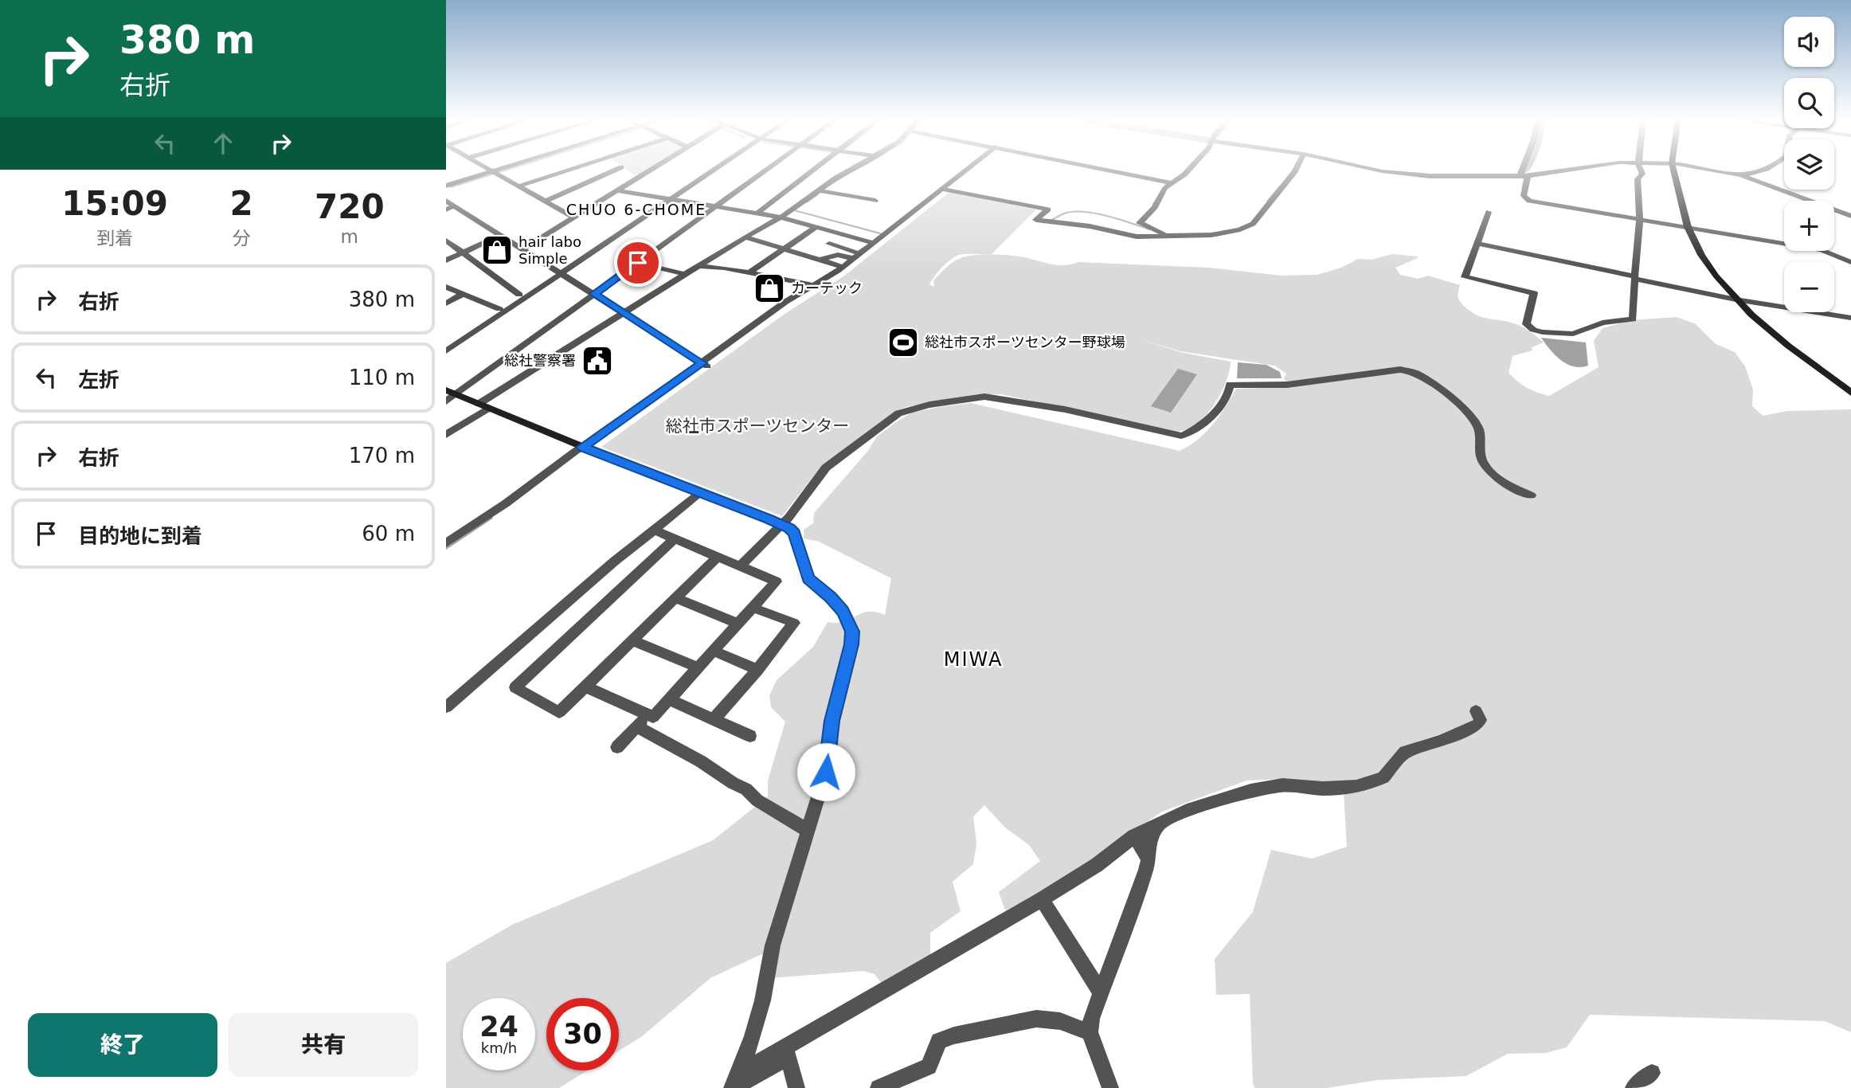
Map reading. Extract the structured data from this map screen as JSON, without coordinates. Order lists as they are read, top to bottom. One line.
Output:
{"districts":["CHUO 6-CHOME","MIWA"],"parks":["総社市スポーツセンター"],"places":{"shop":["hair labo Simple","カーテック"],"sports":["総社市スポーツセンター野球場"],"public building":["総社警察署"]},"page":{"turn":["380 m","右折"],"map_buttons":["+","−"],"eta":["15:09","到着","2","分","720","m"],"list":[{"name":"右折","value":"380 m"},{"name":"左折","value":"110 m"},{"name":"右折","value":"170 m"},{"name":"目的地に到着","value":"60 m"}],"speed":"24 km/h","limit":"30","buttons":["終了","共有"]}}
